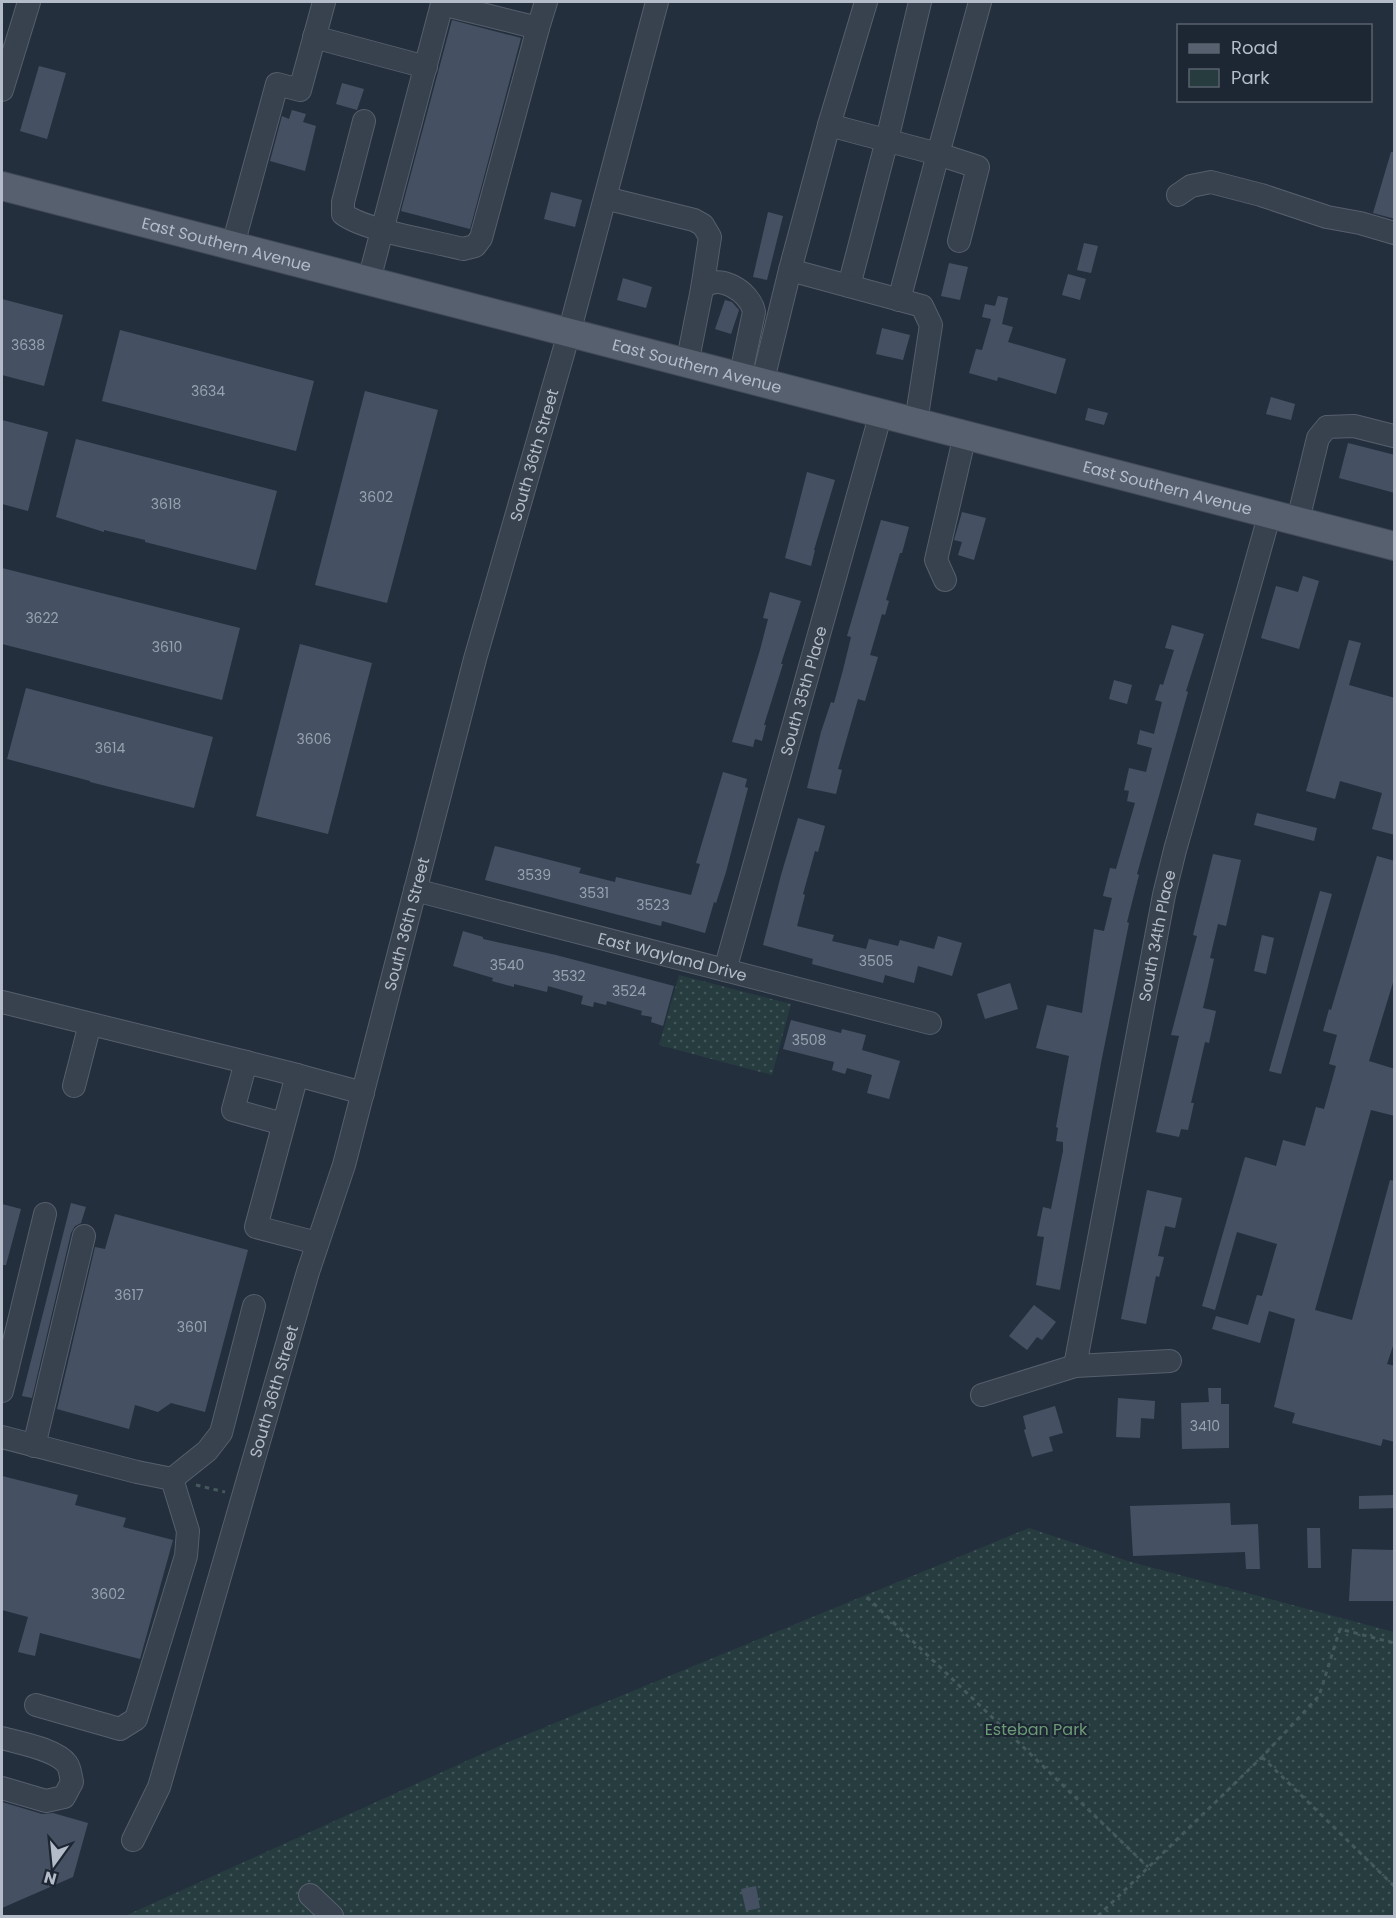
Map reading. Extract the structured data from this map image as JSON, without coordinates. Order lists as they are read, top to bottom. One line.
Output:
{"streets":{"main road":["East Southern Avenue"],"street":["South 36th Street","South 35th Place","South 34th Place","East Wayland Drive"]},"crossings":[["East Southern Avenue","South 36th Street"],["East Southern Avenue","South 35th Place"],["East Southern Avenue","South 34th Place"],["South 36th Street","East Wayland Drive"],["South 35th Place","East Wayland Drive"]],"parks":["Esteban Park"],"house_numbers":["3638","3634","3602","3618","3622","3610","3606","3614","3539","3531","3523","3505","3540","3532","3524","3508","3617","3601","3410","3602"],"legend":["Road","Park"],"north":"bottom"}
